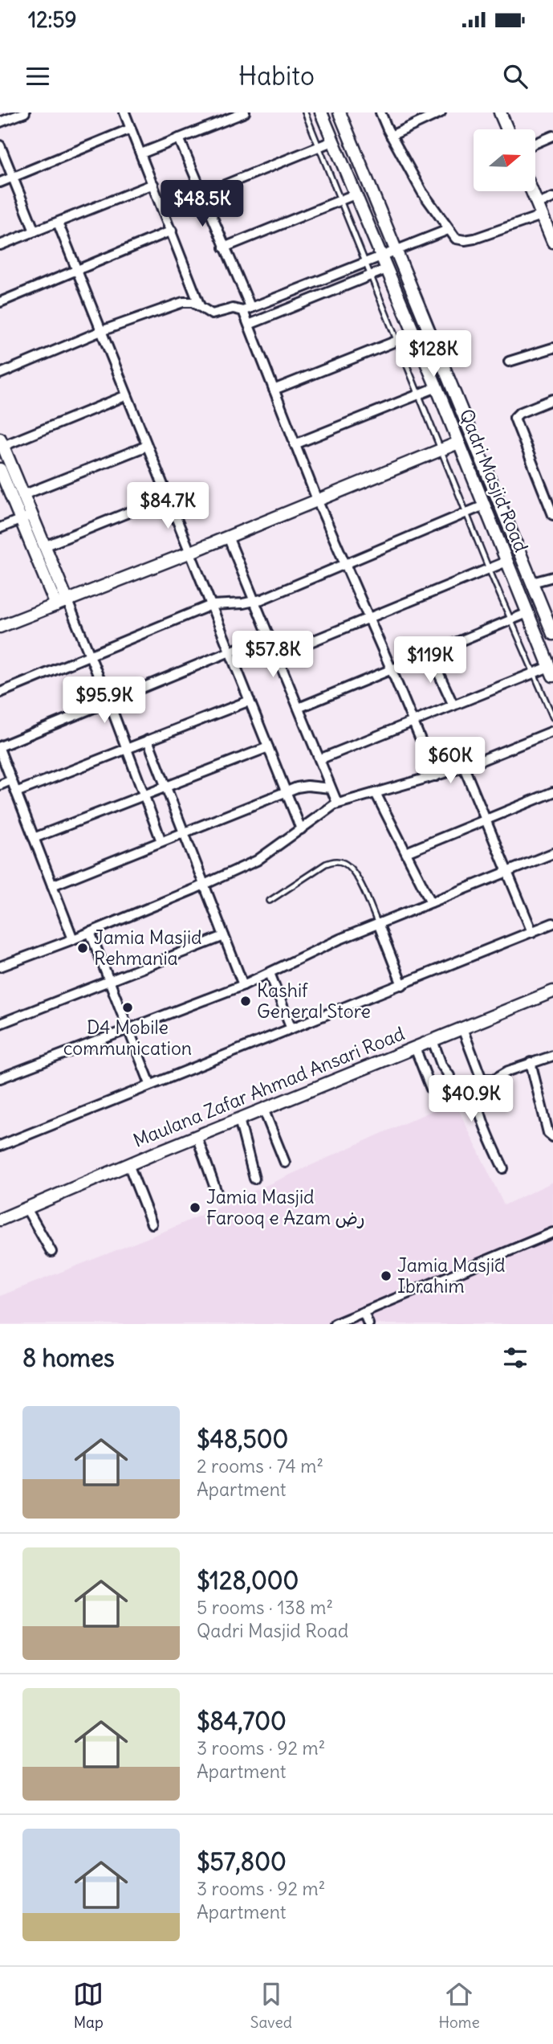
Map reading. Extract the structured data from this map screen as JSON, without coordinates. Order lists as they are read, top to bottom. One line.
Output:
{"streets":{"street":["Qadri Masjid Road","Maulana Zafar Ahmad Ansari Road"]},"places":["Jamia Masjid Rehmania","Kashif General Store","D4 Mobile communication","Jamia Masjid Farooq e Azam رض","Jamia Masjid Ibrahim"],"north":"right","page":{"status":"12:59","header":"Habito","price":["$48.5K","$128K","$84.7K","$57.8K","$119K","$95.9K","$60K","$40.9K"],"heading":"8 homes","list":[{"name":"$48,500","note":"2 rooms · 74 m² · Apartment"},{"name":"$128,000","note":"5 rooms · 138 m² · Qadri Masjid Road"},{"name":"$84,700","note":"3 rooms · 92 m² · Apartment"},{"name":"$57,800","note":"3 rooms · 92 m² · Apartment"}],"tabs":["Map","Saved","Home"]}}
